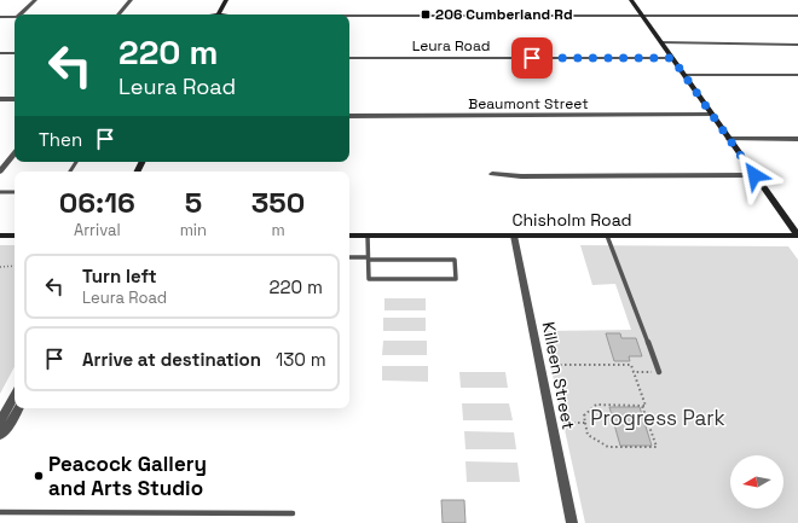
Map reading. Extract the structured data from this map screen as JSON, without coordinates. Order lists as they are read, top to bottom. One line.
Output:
{"streets":{"main road":["Chisholm Road"],"street":["Leura Road","Beaumont Street","Killeen Street"]},"crossings":[["Chisholm Road","Killeen Street"]],"parks":["Progress Park"],"places":{"transit":["206 Cumberland Rd"],"other":["Peacock Gallery and Arts Studio"]},"north":"left","page":{"turn":["220 m","Leura Road"],"then":"Then","eta":["06:16","Arrival","5","min","350","m"],"list":[{"name":"Turn left","note":"Leura Road","value":"220 m"},{"name":"Arrive at destination","value":"130 m"}]}}
